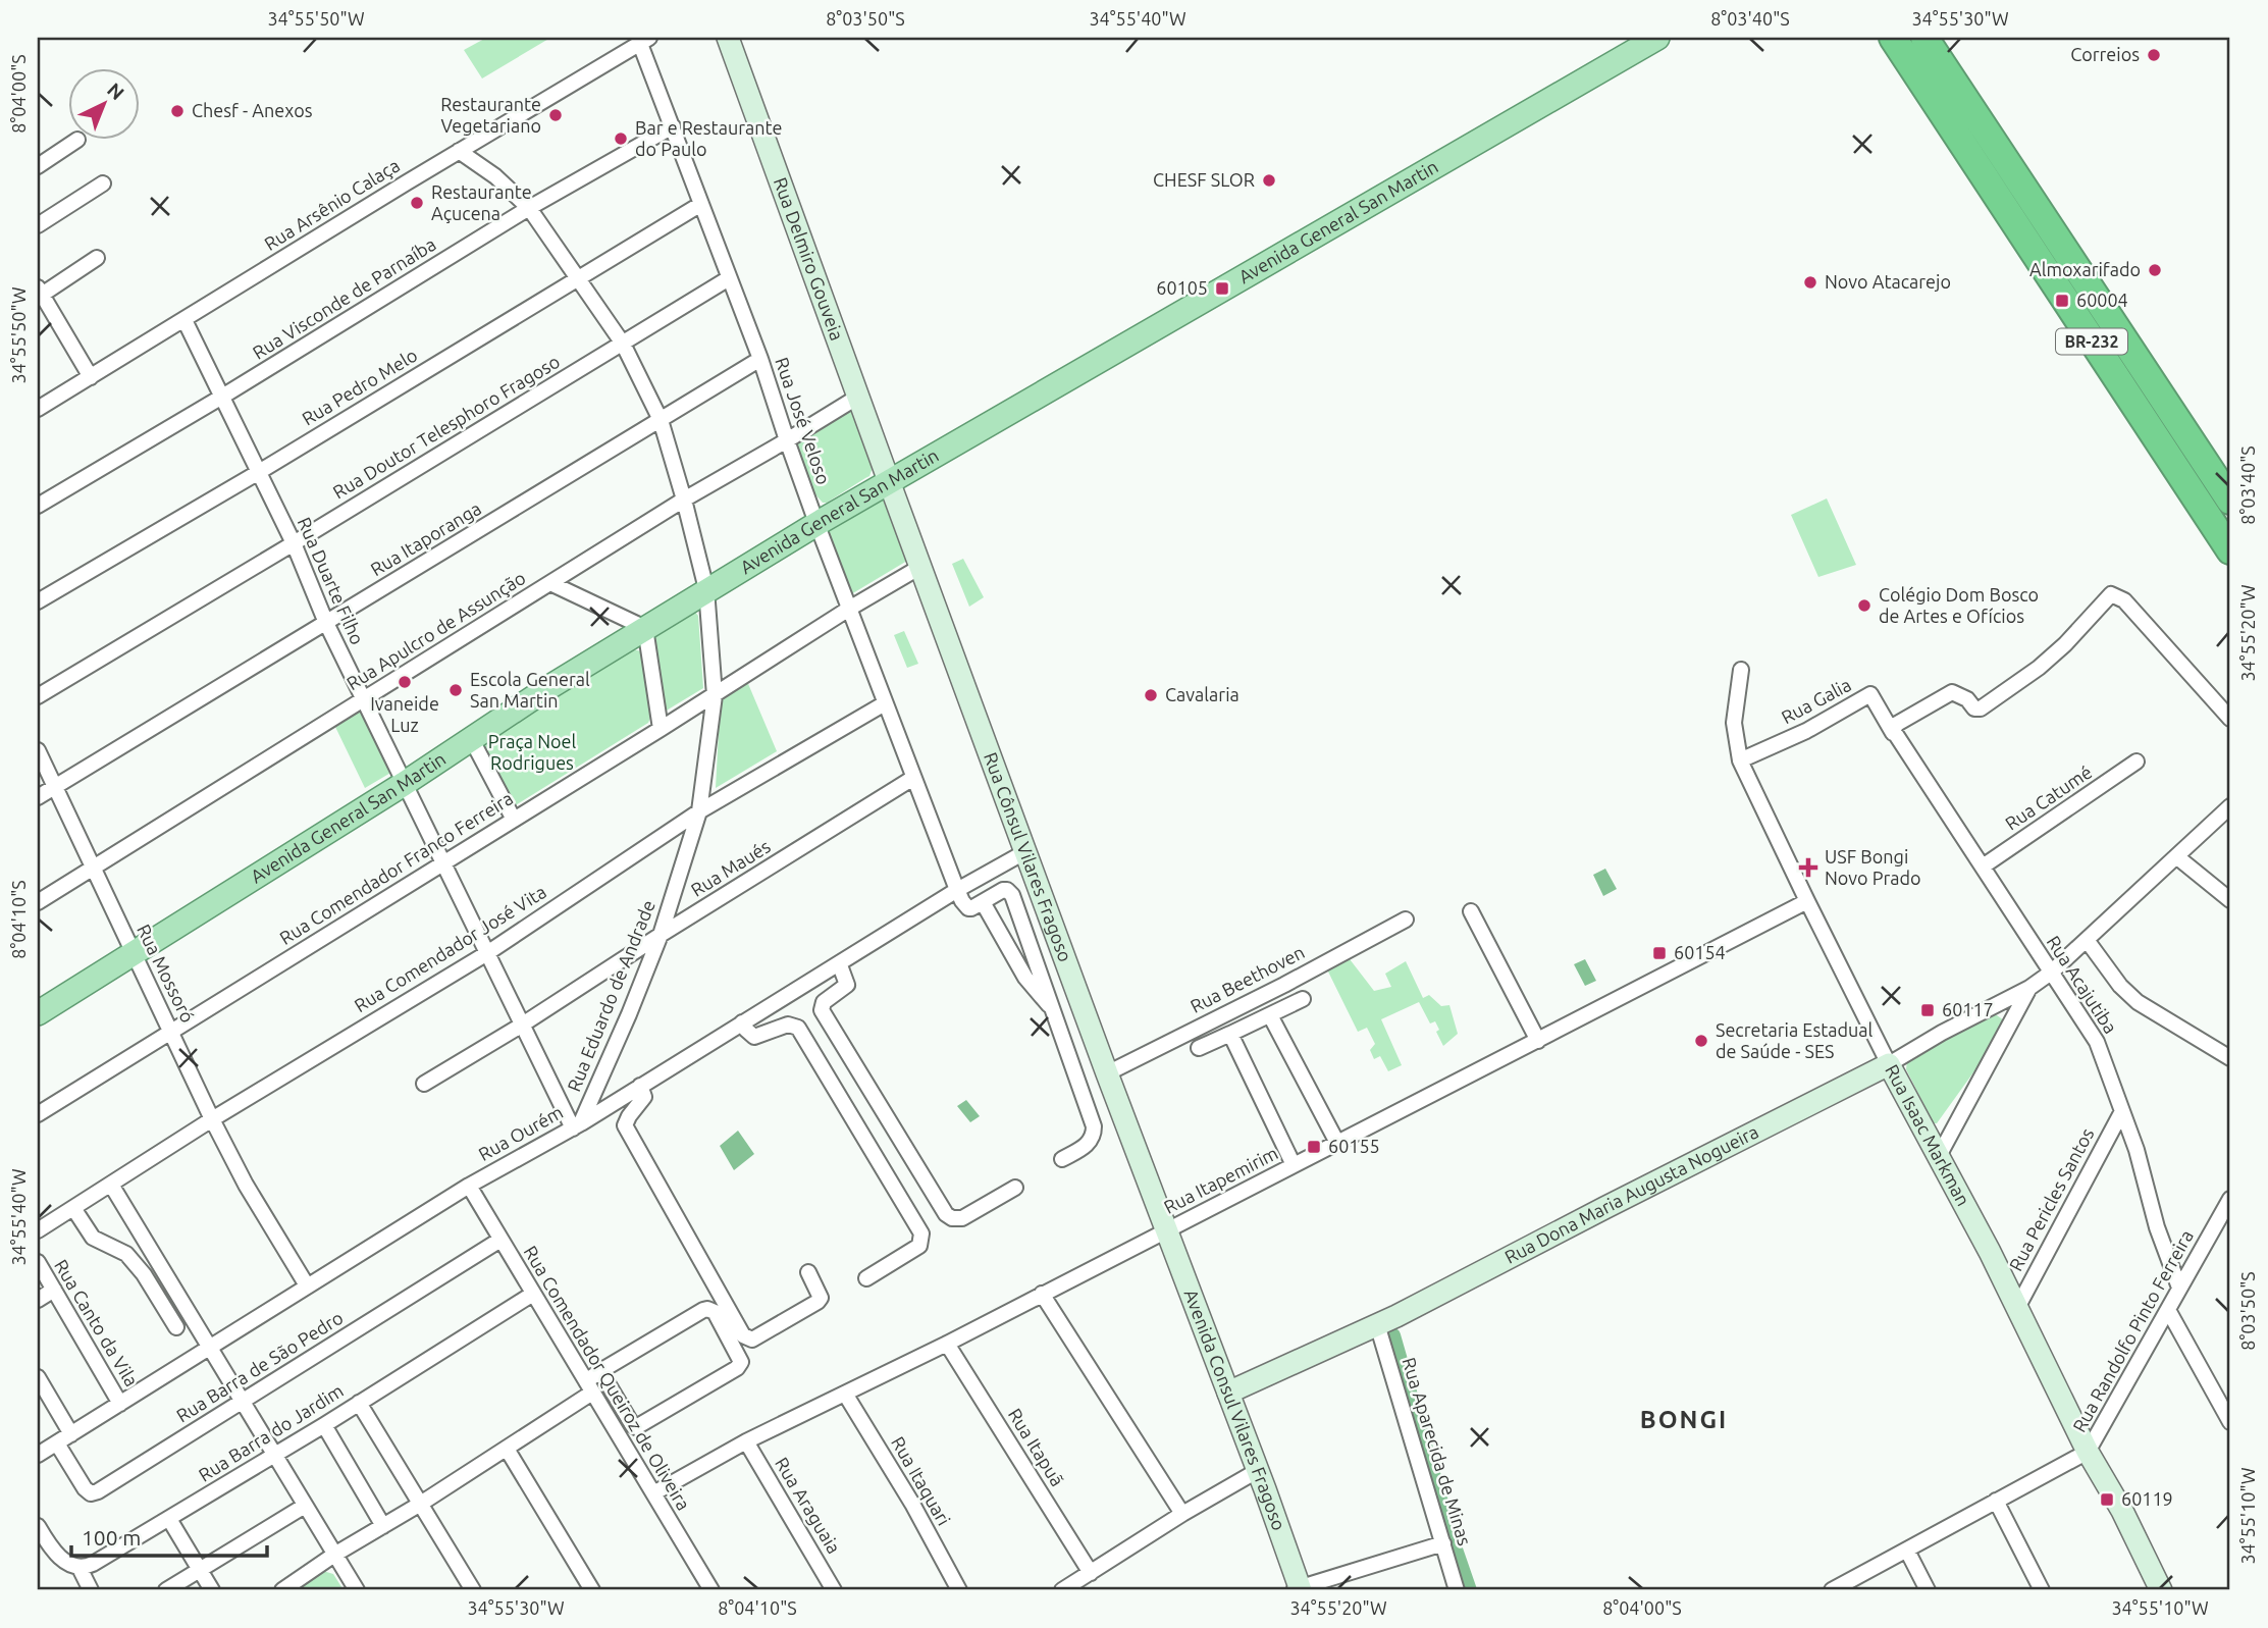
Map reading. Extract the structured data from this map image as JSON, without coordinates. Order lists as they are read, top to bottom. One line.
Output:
{"streets":{"highway":["BR-232"],"main road":["Avenida General San Martin"],"street":["Rua Arsênio Calaça","Rua Delmiro Gouveia","Rua Visconde de Parnaíba","Rua Pedro Melo","Rua José Veloso","Rua Doutor Telesphoro Fragoso","Rua Itaporanga","Rua Duarte Filho","Rua Apulcro de Assunção","Rua Galia","Rua Catumé","Rua Cônsul Vilares Fragoso","Rua Comendador Franco Ferreira","Rua Maués","Rua Comendador José Vita","Rua Mossoró","Rua Beethoven","Rua Acajutiba","Rua Eduardo de Andrade","Rua Ourém","Rua Isaac Markman","Rua Itapemirim","Rua Dona Maria Augusta Nogueira","Rua Pericles Santos","Rua Canto da Vila","Rua Randolfo Pinto Ferreira","Rua Barra de São Pedro","Rua Comendador Queiroz de Oliveira","Avenida Consul Vilares Fragoso","Rua Barra do Jardim","Rua Itapuã","Rua Aparecida de Minas","Rua Itaquari","Rua Araguaia"]},"crossings":[["Rua Arsênio Calaça","Rua José Veloso"],["Rua Arsênio Calaça","Rua Duarte Filho"],["Rua Arsênio Calaça","Rua Eduardo de Andrade"],["Avenida General San Martin","Rua Delmiro Gouveia"],["Avenida General San Martin","Rua José Veloso"],["Avenida General San Martin","Rua Duarte Filho"],["Avenida General San Martin","Rua Cônsul Vilares Fragoso"],["Avenida General San Martin","Rua Mossoró"],["Avenida General San Martin","Rua Eduardo de Andrade"],["Rua Delmiro Gouveia","Rua Apulcro de Assunção"],["Rua Delmiro Gouveia","Rua Cônsul Vilares Fragoso"],["Rua Visconde de Parnaíba","Rua José Veloso"],["Rua Visconde de Parnaíba","Rua Duarte Filho"],["Rua Visconde de Parnaíba","Rua Eduardo de Andrade"],["Rua Pedro Melo","Rua José Veloso"],["Rua Pedro Melo","Rua Duarte Filho"],["Rua Pedro Melo","Rua Eduardo de Andrade"],["Rua José Veloso","Rua Doutor Telesphoro Fragoso"],["Rua José Veloso","Rua Itaporanga"],["Rua José Veloso","Rua Apulcro de Assunção"],["Rua José Veloso","Rua Comendador Franco Ferreira"],["Rua José Veloso","Rua Maués"],["Rua José Veloso","Rua Comendador José Vita"],["Rua José Veloso","Rua Ourém"],["Rua Doutor Telesphoro Fragoso","Rua Duarte Filho"],["Rua Doutor Telesphoro Fragoso","Rua Eduardo de Andrade"],["Rua Itaporanga","Rua Duarte Filho"],["Rua Itaporanga","Rua Mossoró"],["Rua Itaporanga","Rua Eduardo de Andrade"],["Rua Duarte Filho","Rua Apulcro de Assunção"],["Rua Duarte Filho","Rua Comendador Franco Ferreira"],["Rua Duarte Filho","Rua Maués"],["Rua Duarte Filho","Rua Comendador José Vita"],["Rua Duarte Filho","Rua Eduardo de Andrade"],["Rua Duarte Filho","Rua Ourém"],["Rua Apulcro de Assunção","Rua Mossoró"],["Rua Apulcro de Assunção","Rua Eduardo de Andrade"],["Rua Galia","Rua Acajutiba"],["Rua Galia","Rua Isaac Markman"],["Rua Catumé","Rua Acajutiba"],["Rua Cônsul Vilares Fragoso","Rua Comendador Franco Ferreira"],["Rua Cônsul Vilares Fragoso","Rua Beethoven"],["Rua Cônsul Vilares Fragoso","Rua Ourém"],["Rua Cônsul Vilares Fragoso","Rua Itapemirim"],["Rua Cônsul Vilares Fragoso","Avenida Consul Vilares Fragoso"],["Rua Comendador Franco Ferreira","Rua Mossoró"],["Rua Comendador Franco Ferreira","Rua Eduardo de Andrade"],["Rua Maués","Rua Eduardo de Andrade"],["Rua Comendador José Vita","Rua Mossoró"],["Rua Comendador José Vita","Rua Eduardo de Andrade"],["Rua Mossoró","Rua Ourém"],["Rua Acajutiba","Rua Dona Maria Augusta Nogueira"],["Rua Acajutiba","Rua Pericles Santos"],["Rua Acajutiba","Rua Randolfo Pinto Ferreira"],["Rua Eduardo de Andrade","Rua Ourém"],["Rua Ourém","Rua Canto da Vila"],["Rua Ourém","Rua Barra de São Pedro"],["Rua Ourém","Rua Comendador Queiroz de Oliveira"],["Rua Isaac Markman","Rua Itapemirim"],["Rua Isaac Markman","Rua Dona Maria Augusta Nogueira"],["Rua Isaac Markman","Rua Pericles Santos"],["Rua Isaac Markman","Rua Randolfo Pinto Ferreira"],["Rua Itapemirim","Rua Comendador Queiroz de Oliveira"],["Rua Itapemirim","Avenida Consul Vilares Fragoso"],["Rua Itapemirim","Rua Itapuã"],["Rua Itapemirim","Rua Itaquari"],["Rua Itapemirim","Rua Araguaia"],["Rua Dona Maria Augusta Nogueira","Avenida Consul Vilares Fragoso"],["Rua Dona Maria Augusta Nogueira","Rua Aparecida de Minas"],["Rua Barra de São Pedro","Rua Comendador Queiroz de Oliveira"],["Rua Comendador Queiroz de Oliveira","Rua Barra do Jardim"]],"districts":["BONGI"],"parks":["Praça Noel Rodrigues"],"places":{"other":["Correios","Chesf - Anexos","Restaurante Vegetariano","Bar e Restaurante do Paulo","CHESF SLOR","Restaurante Açucena","Almoxarifado","Novo Atacarejo","Colégio Dom Bosco de Artes e Ofícios","Ivaneide Luz","Escola General San Martin","Cavalaria","Secretaria Estadual de Saúde - SES"],"transit":["60105","60004","60154","60117","60155","60119"],"health":["USF Bongi Novo Prado"]},"scale_bar":"100 m","north":"top right","coordinates":["34°55'50\"W","8°03'50\"S","34°55'40\"W","8°03'40\"S","34°55'30\"W","8°04'00\"S","34°55'20\"W","8°04'10\"S","34°55'10\"W"]}
